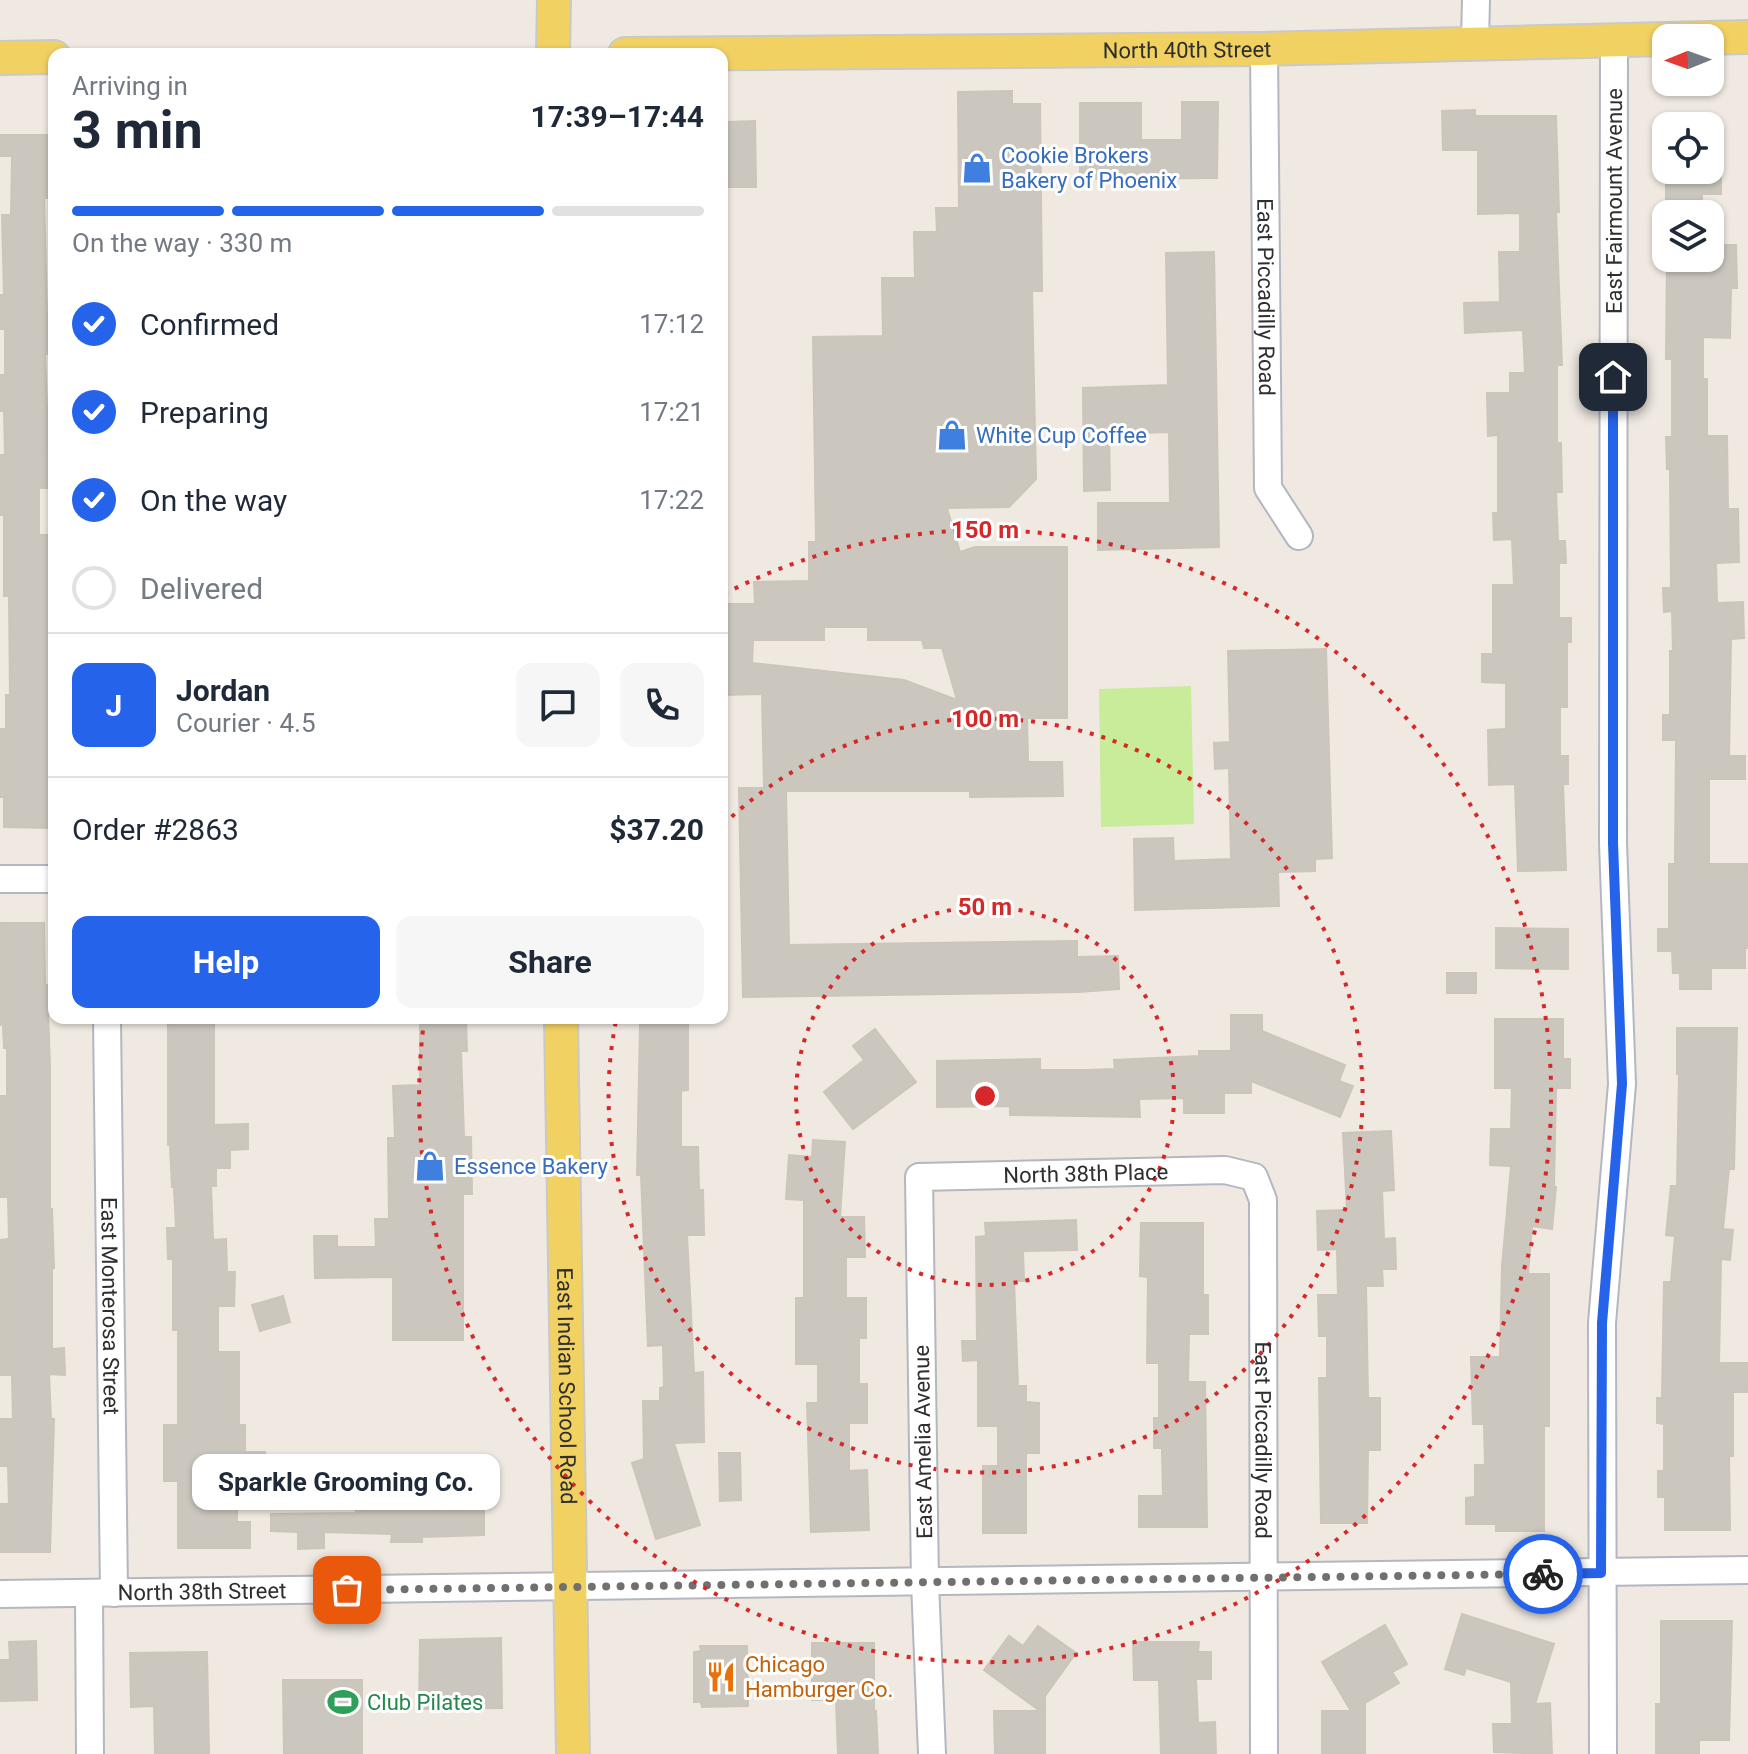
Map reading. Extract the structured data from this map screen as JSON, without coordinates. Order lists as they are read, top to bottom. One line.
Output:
{"streets":{"main road":["North 40th Street","East Indian School Road"],"street":["East Fairmount Avenue","East Piccadilly Road","North 38th Place","East Monterosa Street","East Amelia Avenue","North 38th Street"]},"crossings":[["North 40th Street","East Fairmount Avenue"],["North 40th Street","East Piccadilly Road"],["East Fairmount Avenue","North 38th Street"],["East Piccadilly Road","North 38th Place"],["East Piccadilly Road","North 38th Street"],["North 38th Place","East Amelia Avenue"],["East Monterosa Street","North 38th Street"],["East Indian School Road","North 38th Street"],["East Amelia Avenue","North 38th Street"]],"places":{"shop":["Cookie Brokers Bakery of Phoenix","White Cup Coffee","Essence Bakery"],"other":["Sparkle Grooming Co."],"restaurant":["Chicago Hamburger Co."],"sports":["Club Pilates"]},"north":"left","page":{"heading":["3 min","Arriving in","17:39–17:44"],"panel":["Jordan","Courier · 4.5","Order #2863","$37.20"],"bar":"On the way · 330 m","list":[["Confirmed","17:12"],["Preparing","17:21"],["On the way","17:22"],"Delivered"],"round":"J","buttons":["Help","Share"],"bubble":"Sparkle Grooming Co."},"rings":["150 m","100 m","50 m"]}
